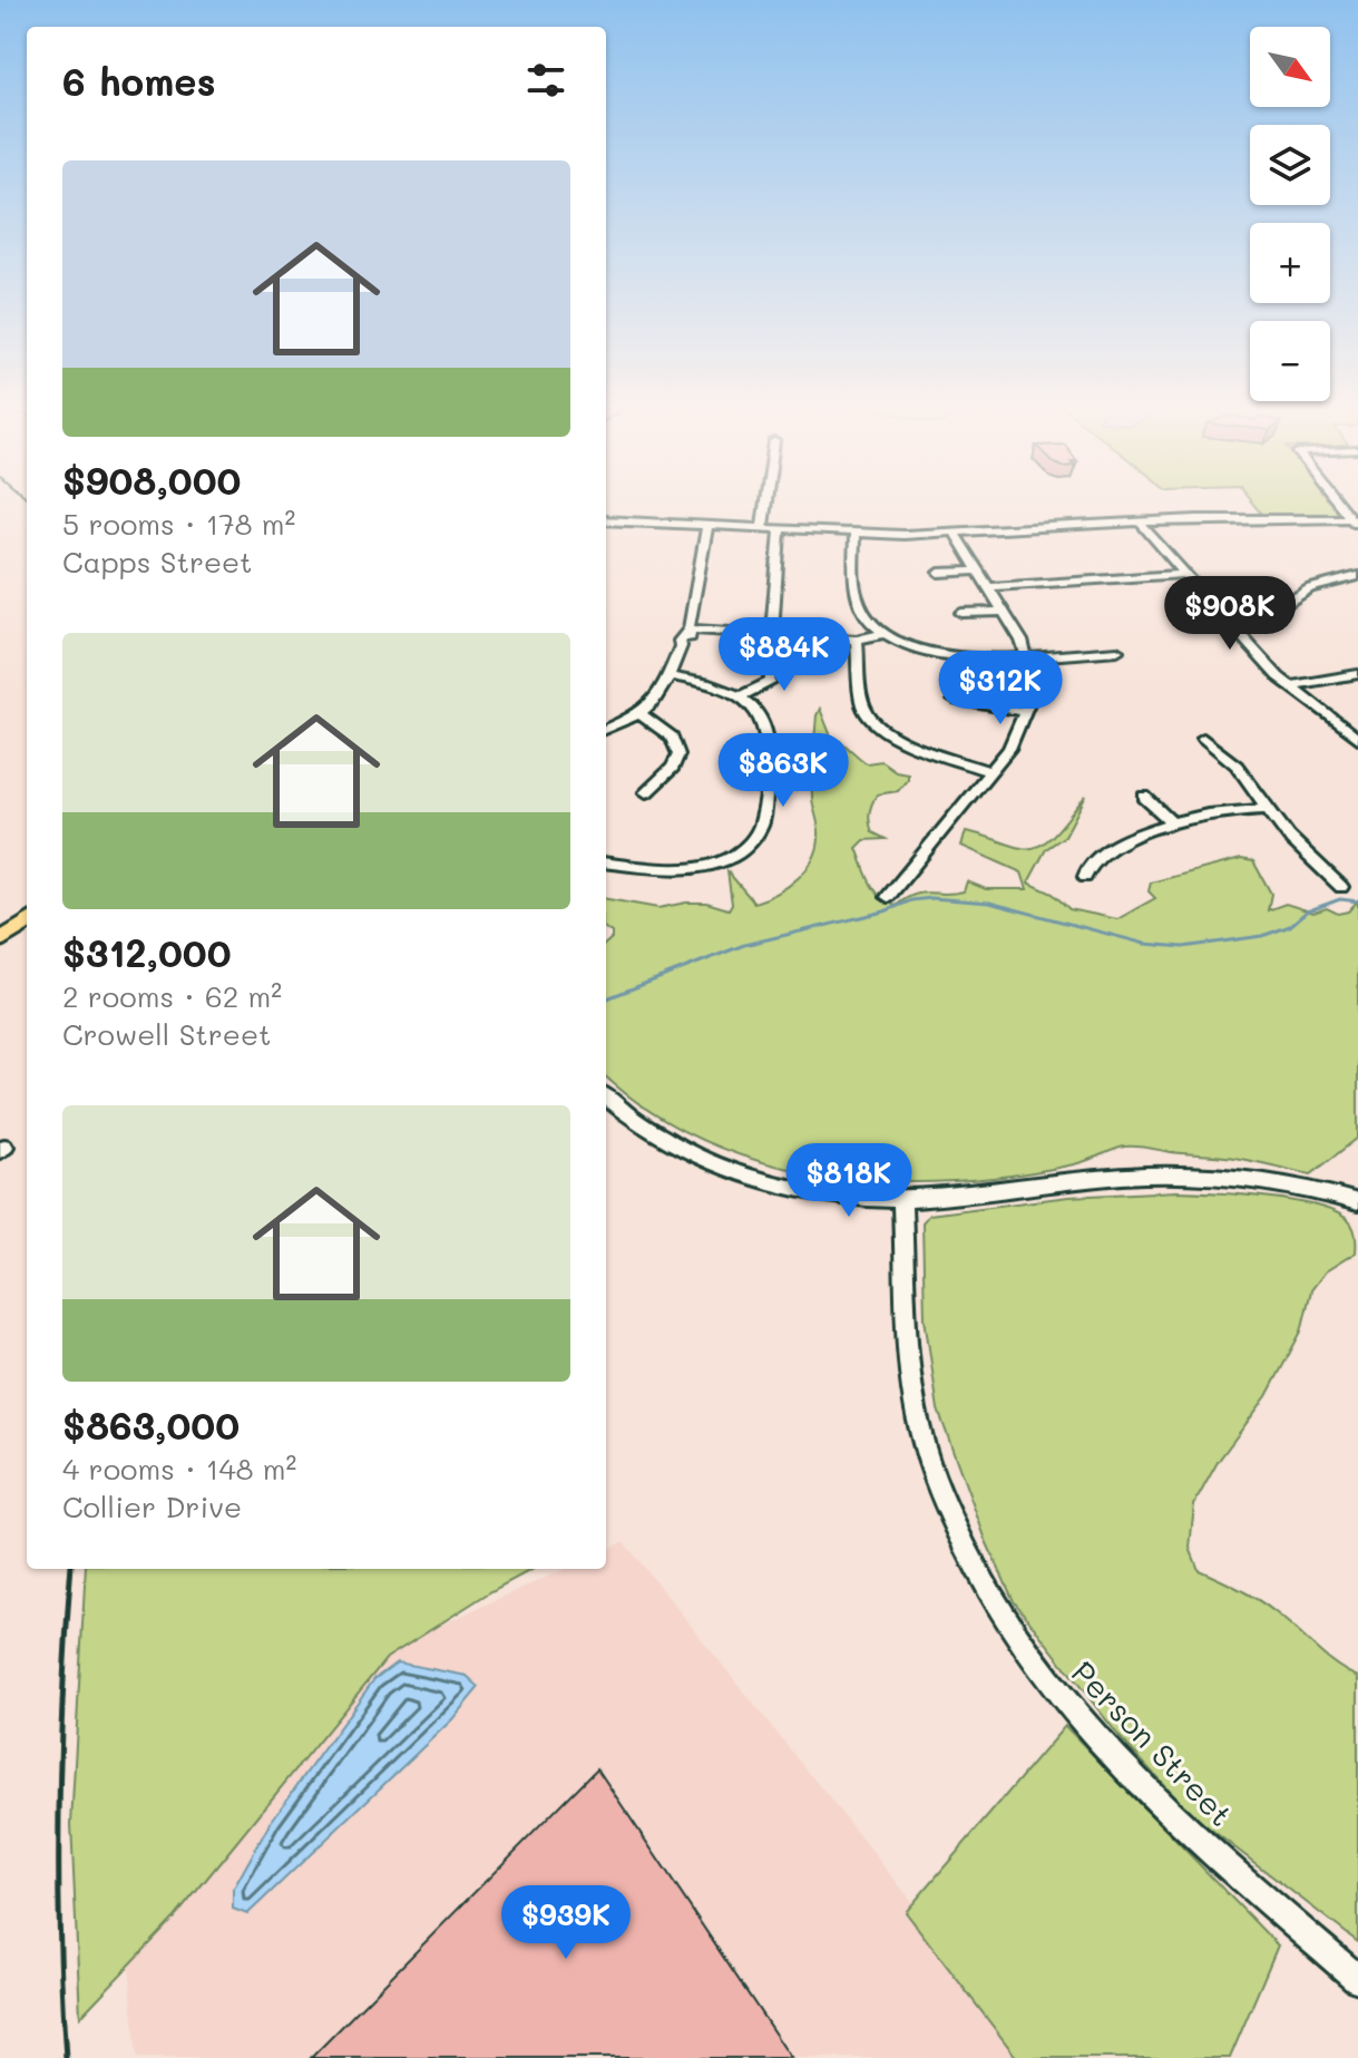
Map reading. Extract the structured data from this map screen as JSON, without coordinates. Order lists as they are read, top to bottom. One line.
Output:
{"streets":{"street":["Person Street"]},"north":"bottom right","page":{"map_buttons":["+","−"],"heading":"6 homes","list":[{"name":"$908,000","note":"5 rooms · 178 m² · Capps Street"},{"name":"$312,000","note":"2 rooms · 62 m² · Crowell Street"},{"name":"$863,000","note":"4 rooms · 148 m² · Collier Drive"}],"price":["$908K","$884K","$312K","$863K","$818K","$939K"]}}
